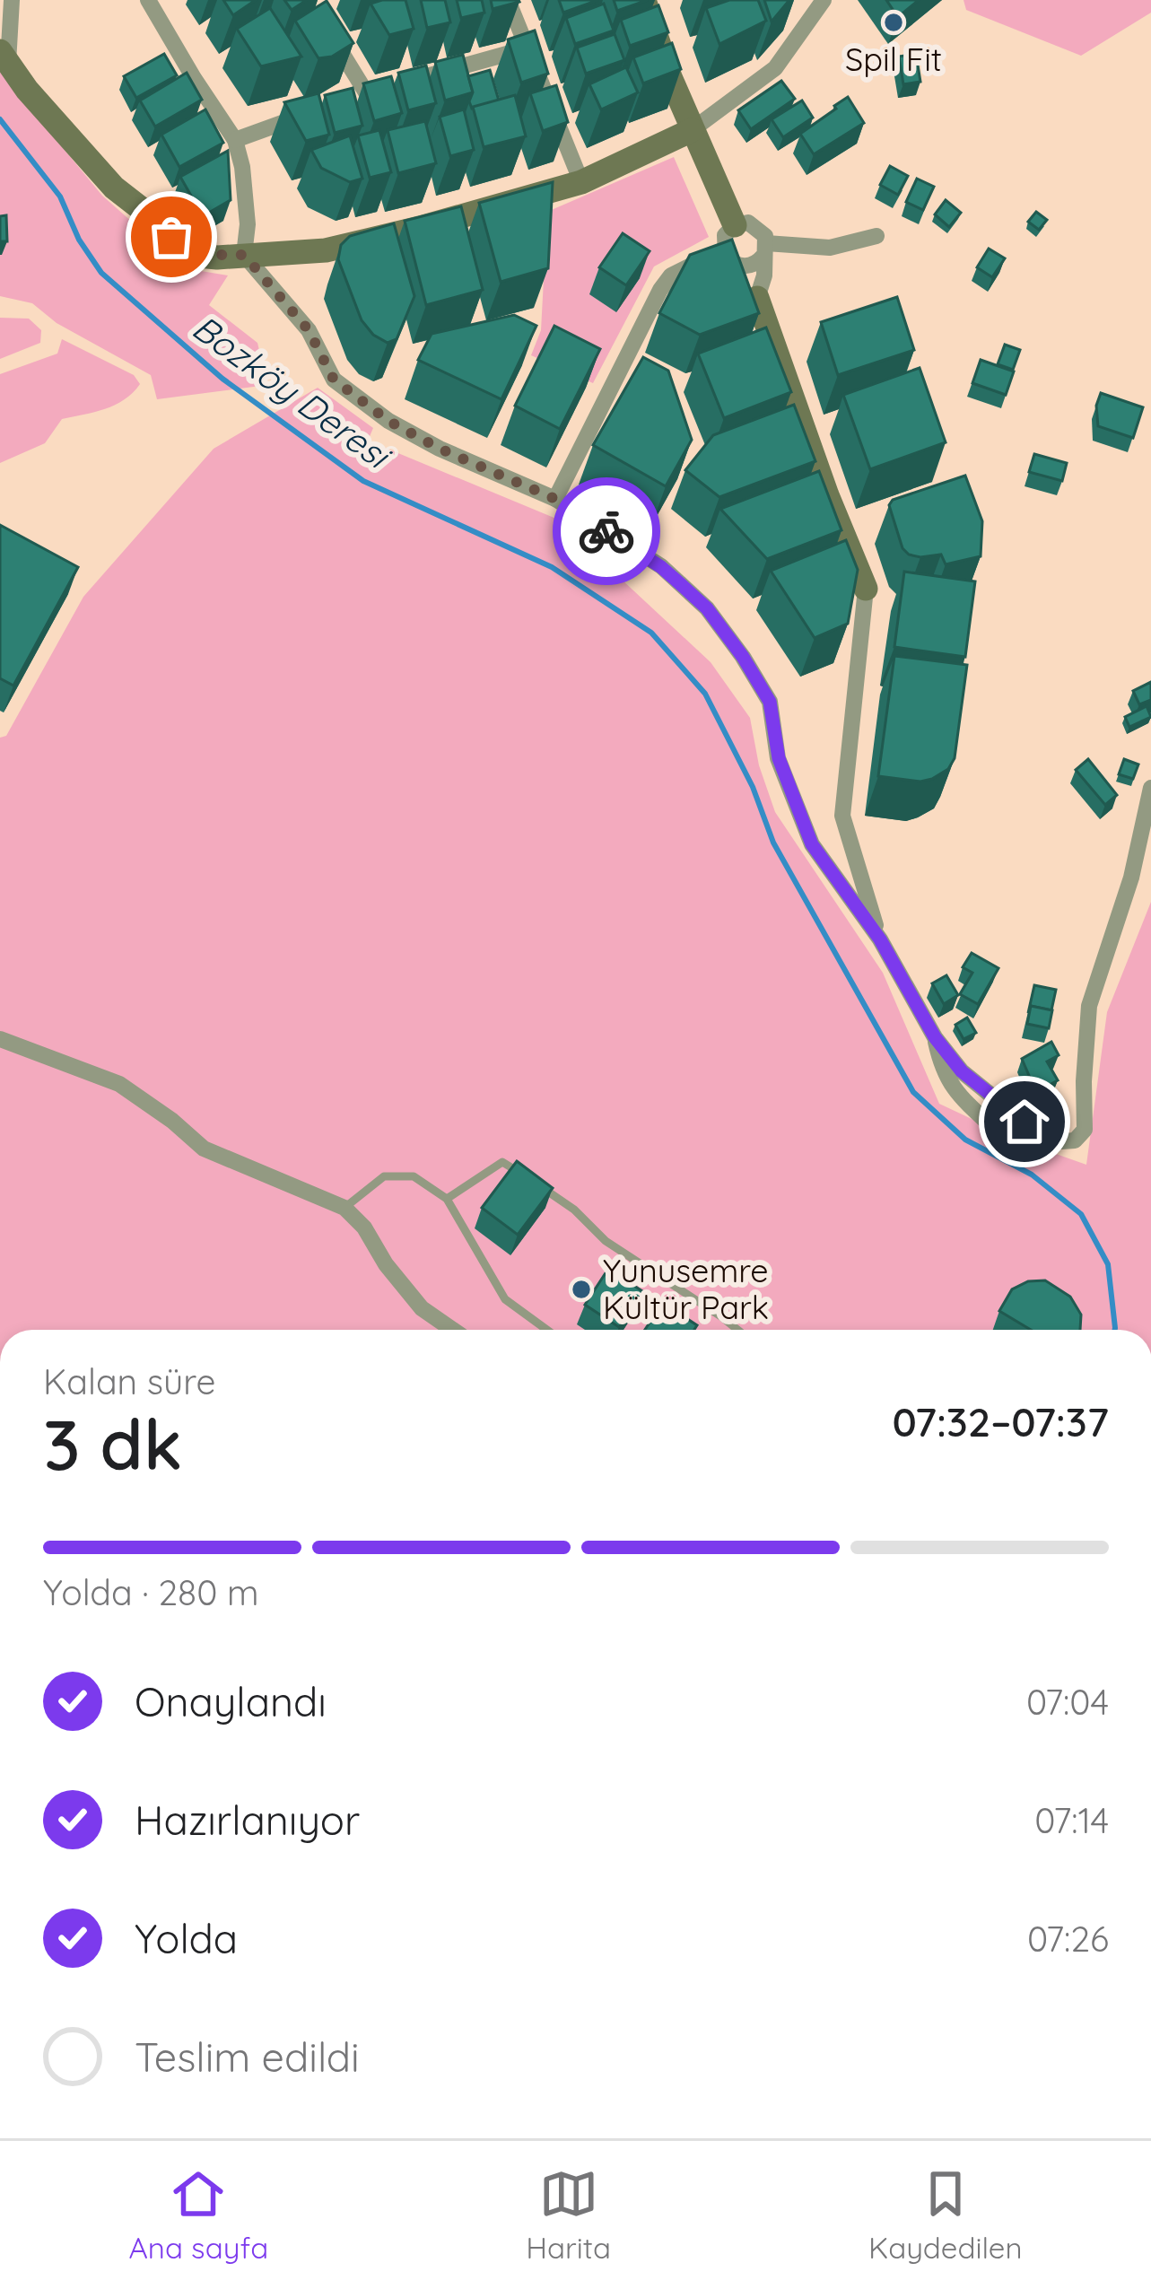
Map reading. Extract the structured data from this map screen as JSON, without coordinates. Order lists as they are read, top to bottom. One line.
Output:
{"water":["Bozköy Deresi"],"places":["Spil Fit","Yunusemre Kültür Park"],"page":{"heading":["3 dk","Kalan süre","07:32–07:37"],"bar":"Yolda · 280 m","list":[["Onaylandı","07:04"],["Hazırlanıyor","07:14"],["Yolda","07:26"],"Teslim edildi"],"tabs":["Ana sayfa","Harita","Kaydedilen"]}}
